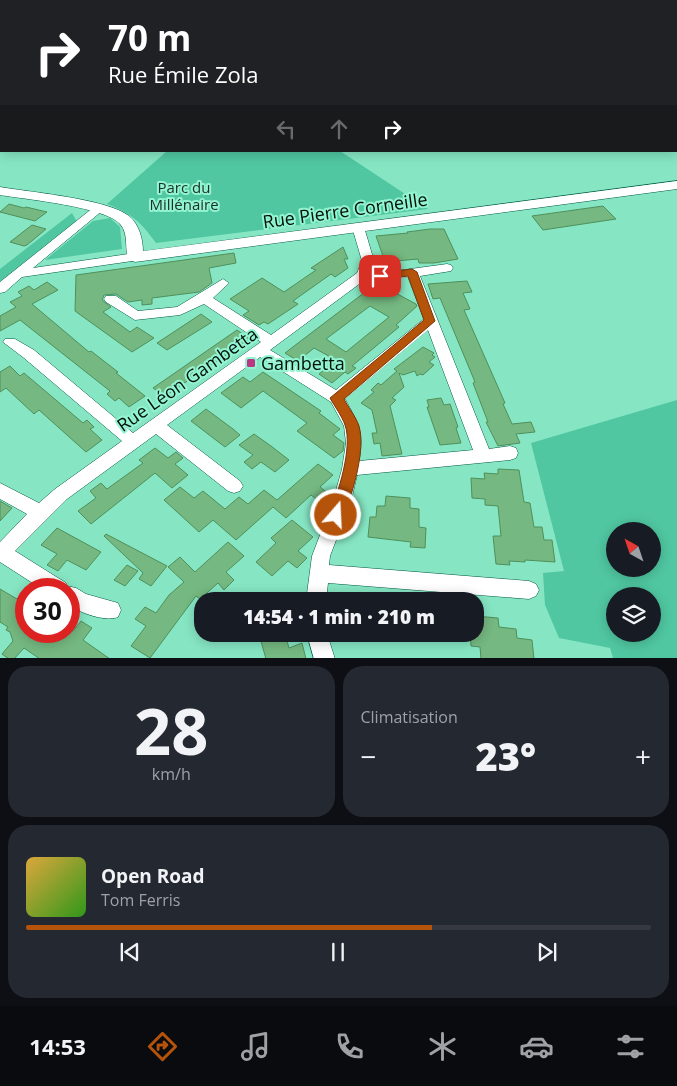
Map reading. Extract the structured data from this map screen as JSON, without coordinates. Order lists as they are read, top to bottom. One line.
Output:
{"streets":{"street":["Rue Pierre Corneille","Rue Léon Gambetta"]},"parks":["Parc du Millénaire"],"places":{"transit":["Gambetta"]},"north":"top left","page":{"turn":["70 m","Rue Émile Zola"],"limit":"30","trip":"14:54 · 1 min · 210 m","tile":[["28","km/h"],"Climatisation"],"heat":["−","23°","+"],"song":["Open Road","Tom Ferris"],"tabs":"14:53"}}
